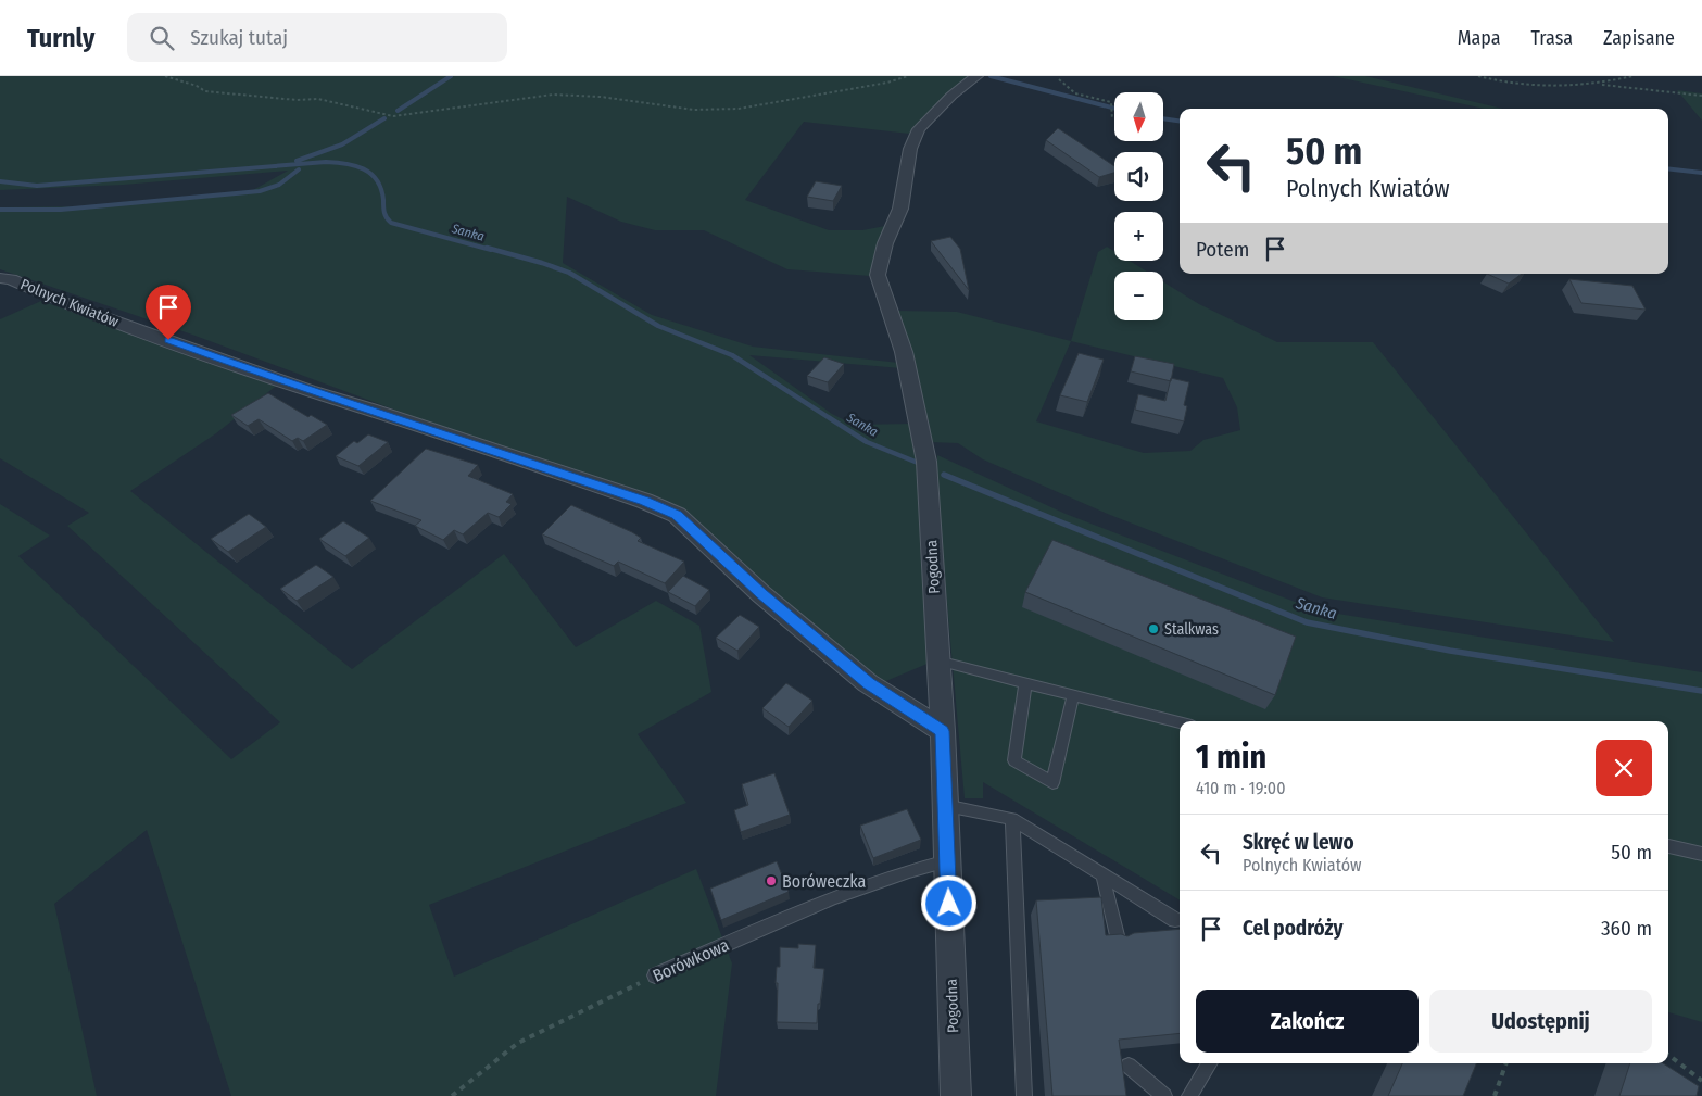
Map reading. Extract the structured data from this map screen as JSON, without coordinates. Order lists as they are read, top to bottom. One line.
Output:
{"streets":{"street":["Polnych Kwiatów","Pogodna"],"lane":["Borówkowa"]},"crossings":[["Polnych Kwiatów","Pogodna"],["Pogodna","Borówkowa"]],"water":["Sanka"],"places":["Stalkwas","Boróweczka"],"north":"bottom","page":{"header":"Turnly","search":"Szukaj tutaj","nav":["Mapa","Trasa","Zapisane"],"map_buttons":["+","−"],"turn":["50 m","Polnych Kwiatów"],"then":"Potem","heading":["1 min","410 m · 19:00"],"list":[{"name":"Skręć w lewo","note":"Polnych Kwiatów","value":"50 m"},{"name":"Cel podróży","value":"360 m"}],"buttons":["Zakończ","Udostępnij"]}}
